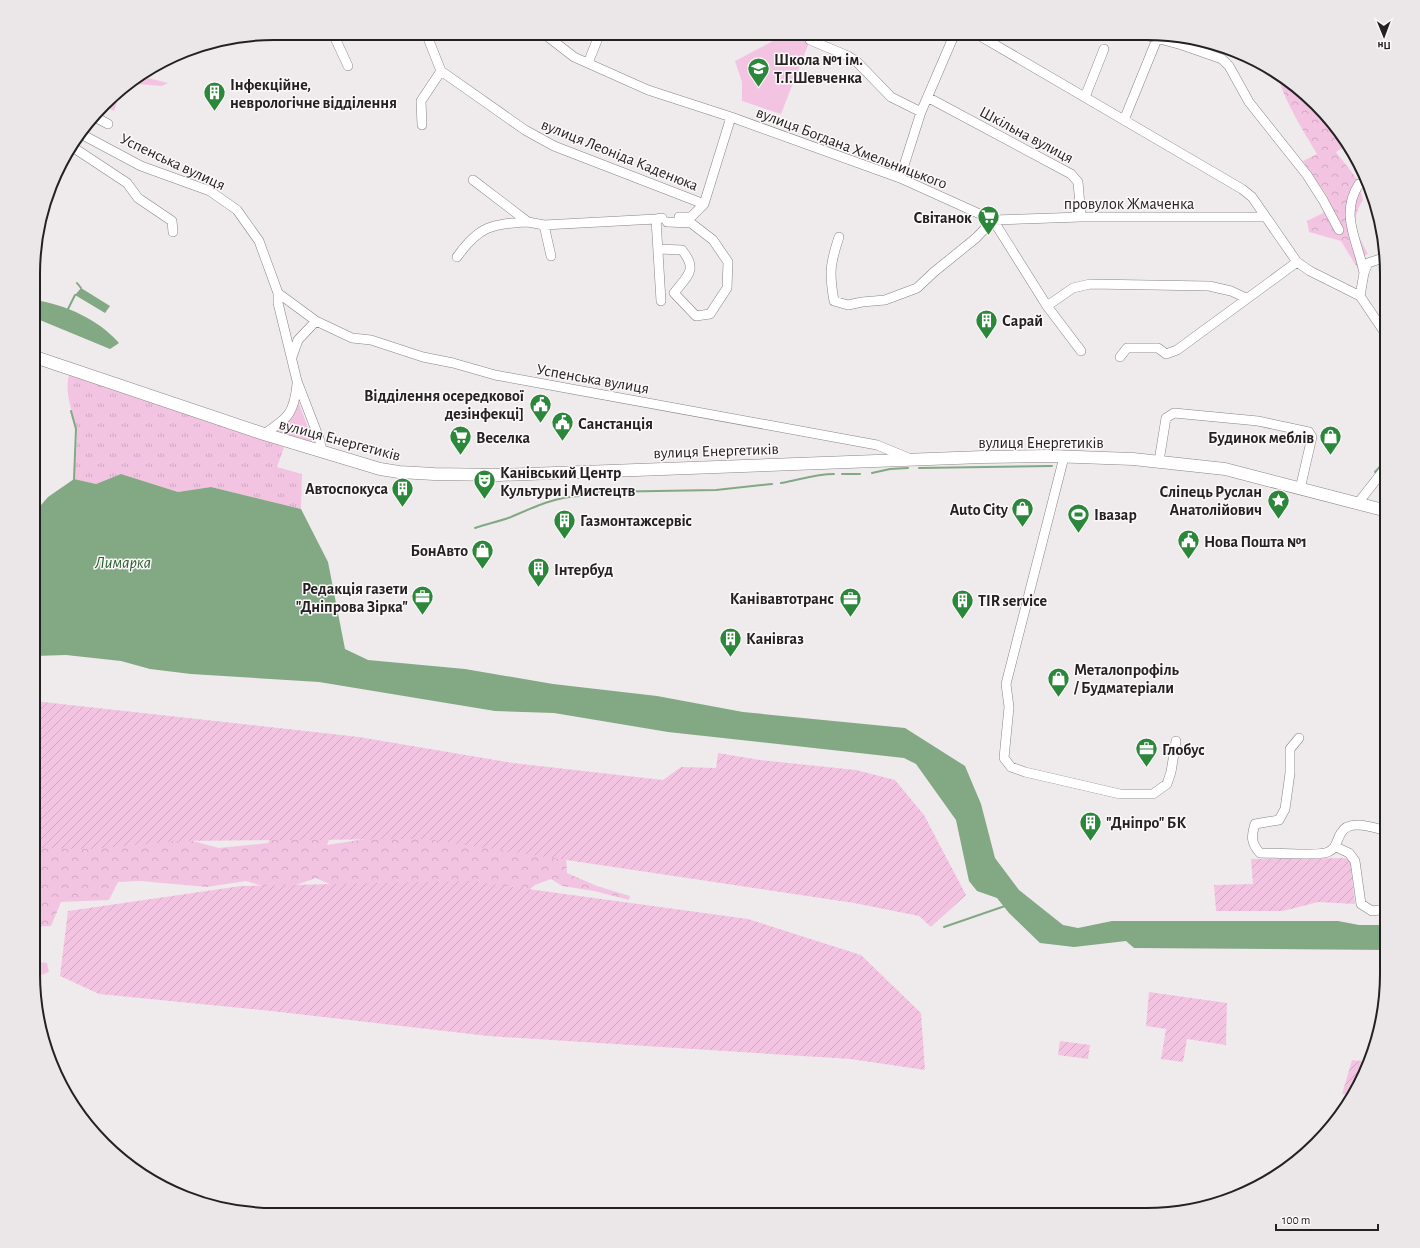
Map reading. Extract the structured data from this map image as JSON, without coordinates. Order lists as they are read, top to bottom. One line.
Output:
{"streets":{"main road":["вулиця Енергетиків"],"street":["Шкільна вулиця","вулиця Богдана Хмельницького","вулиця Леоніда Каденюка","Успенська вулиця","провулок Жмаченка"]},"crossings":[["Шкільна вулиця","провулок Жмаченка"],["вулиця Богдана Хмельницького","вулиця Леоніда Каденюка"],["вулиця Богдана Хмельницького","провулок Жмаченка"],["Успенська вулиця","вулиця Енергетиків"]],"water":["Лимарка"],"places":{"school or university":["Школа №1 ім. Т.Г.Шевченка"],"building":["Інфекційне, неврологічне відділення","Сарай","Автоспокуса","Газмонтажсервіс","Інтербуд","TIR service","Канівгаз","\"Дніпро\" БК"],"supermarket":["Світанок","Веселка"],"public building":["Відділення осередкової дезінфекці]","Санстанція","Нова Пошта №1"],"shop":["Будинок меблів","Auto City","БонАвто","Металопрофіль / Будматеріали"],"theatre":["Канівський Центр Культури і Мистецтв"],"place":["Сліпець Руслан Анатолійович"],"sports":["Івазар"],"office":["Редакція газети \"Дніпрова Зірка\"","Канівавтотранс","Глобус"]},"scale_bar":"100 m","north":"bottom"}
